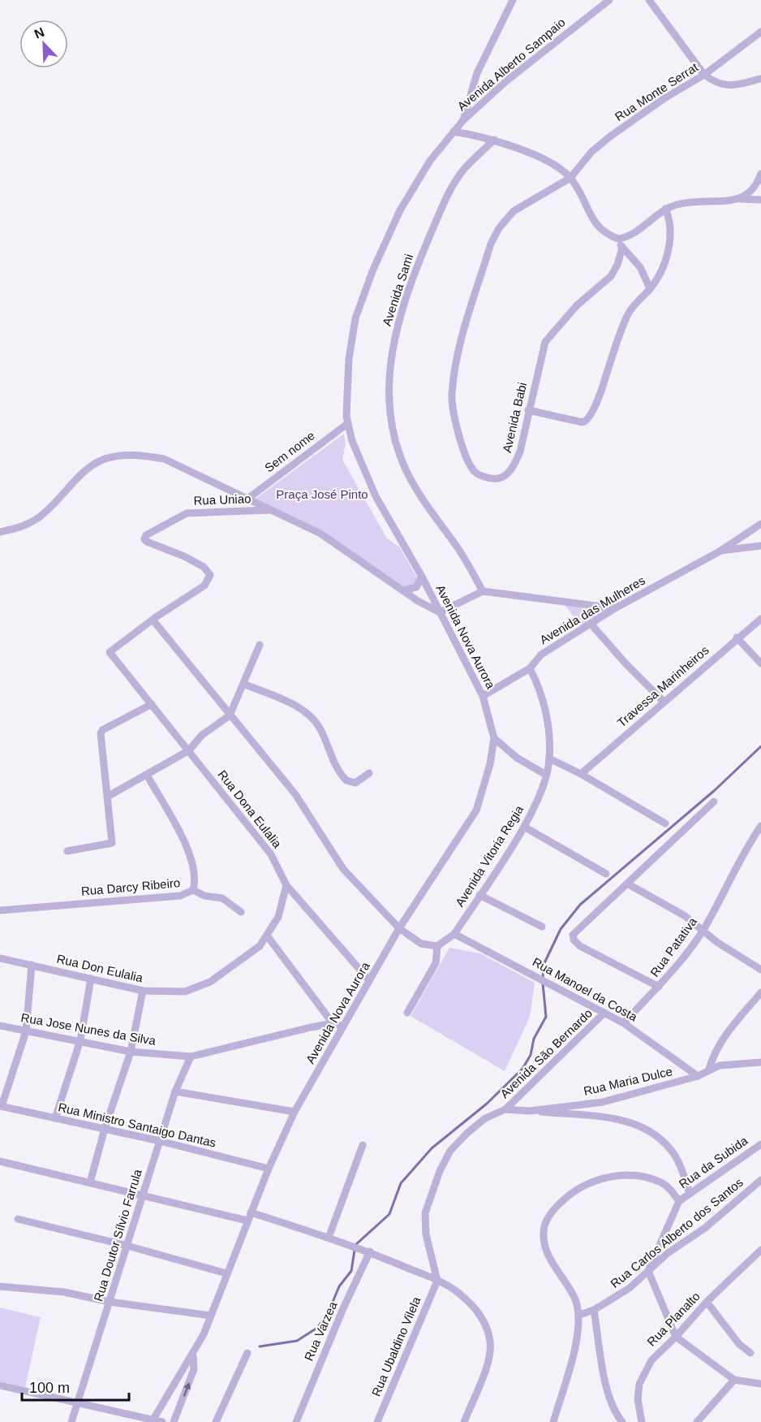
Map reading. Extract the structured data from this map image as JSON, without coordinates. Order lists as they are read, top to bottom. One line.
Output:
{"streets":{"street":["Avenida Alberto Sampaio","Rua Monte Serrat","Avenida Sami","Avenida Babi","Sem nome","Rua Uniao","Avenida das Mulheres","Avenida Nova Aurora","Travessa Marinheiros","Rua Dona Eulalia","Avenida Vitoria Regia","Rua Darcy Ribeiro","Rua Patativa","Rua Don Eulalia","Rua Manoel da Costa","Rua Jose Nunes da Silva","Avenida São Bernardo","Rua Maria Dulce","Rua Ministro Santaigo Dantas","Rua da Subida","Rua Carlos Alberto dos Santos","Rua Doutor Sílvio Farrula","Rua Planalto","Rua Varzea","Rua Ubaldino Vilela"]},"crossings":[["Avenida Alberto Sampaio","Avenida Nova Aurora"],["Rua Monte Serrat","Avenida Babi"],["Sem nome","Avenida Nova Aurora"],["Rua Uniao","Rua Dona Eulalia"],["Avenida das Mulheres","Avenida Nova Aurora"],["Avenida das Mulheres","Avenida Vitoria Regia"],["Avenida Nova Aurora","Rua Dona Eulalia"],["Avenida Nova Aurora","Rua Ministro Santaigo Dantas"],["Rua Dona Eulalia","Rua Don Eulalia"],["Avenida Vitoria Regia","Rua Manoel da Costa"],["Rua Patativa","Rua Manoel da Costa"],["Rua Manoel da Costa","Avenida São Bernardo"],["Rua Manoel da Costa","Rua Maria Dulce"],["Rua Jose Nunes da Silva","Rua Doutor Sílvio Farrula"],["Avenida São Bernardo","Rua Maria Dulce"],["Avenida São Bernardo","Rua Ubaldino Vilela"],["Rua Ministro Santaigo Dantas","Rua Doutor Sílvio Farrula"],["Rua da Subida","Rua Carlos Alberto dos Santos"]],"parks":["Praça José Pinto"],"scale_bar":"100 m","north":"top left"}
